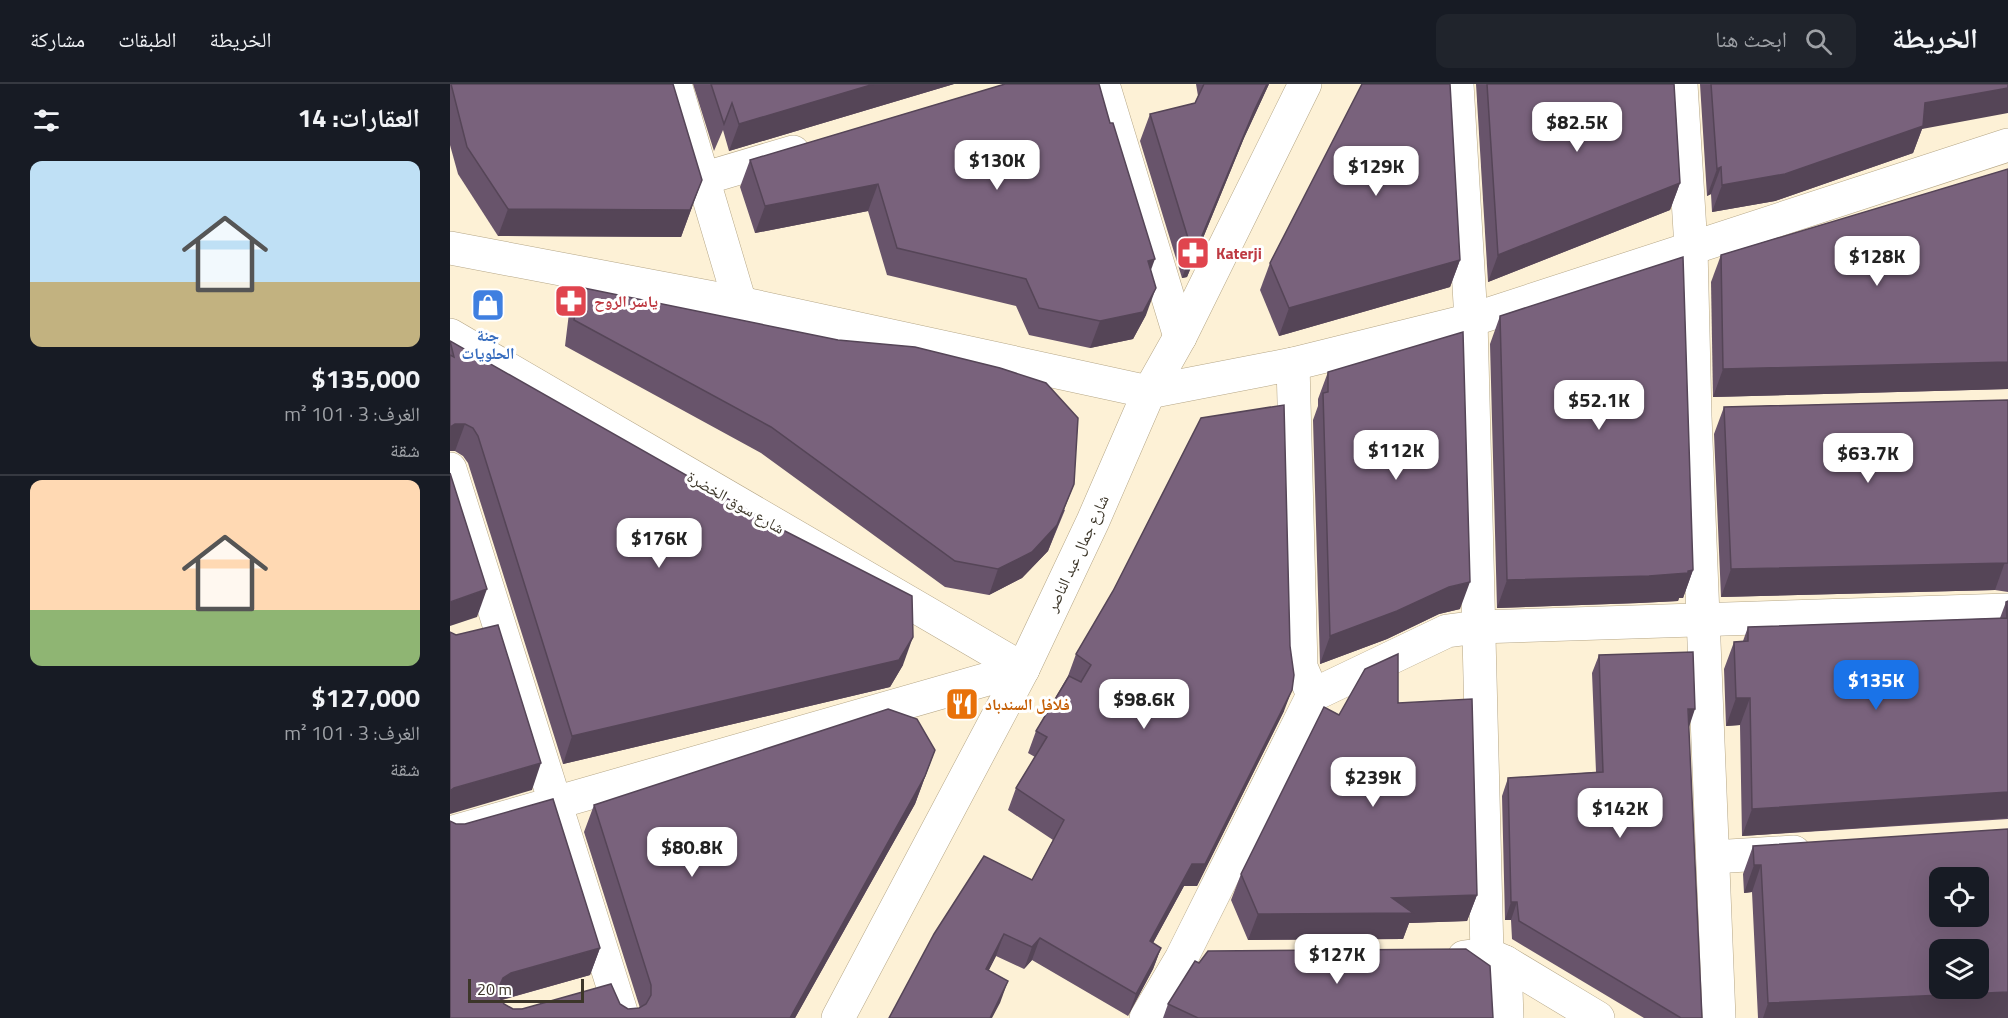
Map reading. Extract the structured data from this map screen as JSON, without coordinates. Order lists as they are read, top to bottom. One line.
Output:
{"streets":{"street":["شارع سوق الخضرة","شارع جمال عبد الناصر"]},"crossings":[["شارع سوق الخضرة","شارع جمال عبد الناصر"]],"places":{"pharmacy":["Katerji","ياسر الروح"],"shop":["جنة الحلويات"],"restaurant":["فلافل السندباد"]},"scale_bar":"20 m","page":{"header":"الخريطة","search":"ابحث هنا","nav":["الخريطة","الطبقات","مشاركة"],"heading":"العقارات: 14","price":["$82.5K","$130K","$129K","$128K","$52.1K","$112K","$63.7K","$176K","$135K","$98.6K","$239K","$142K","$80.8K","$127K"],"list":[{"name":"$135,000","note":"الغرف: 3 · 101 m² · شقة"},{"name":"$127,000","note":"الغرف: 3 · 101 m² · شقة"}],"scale":"20 m"}}
